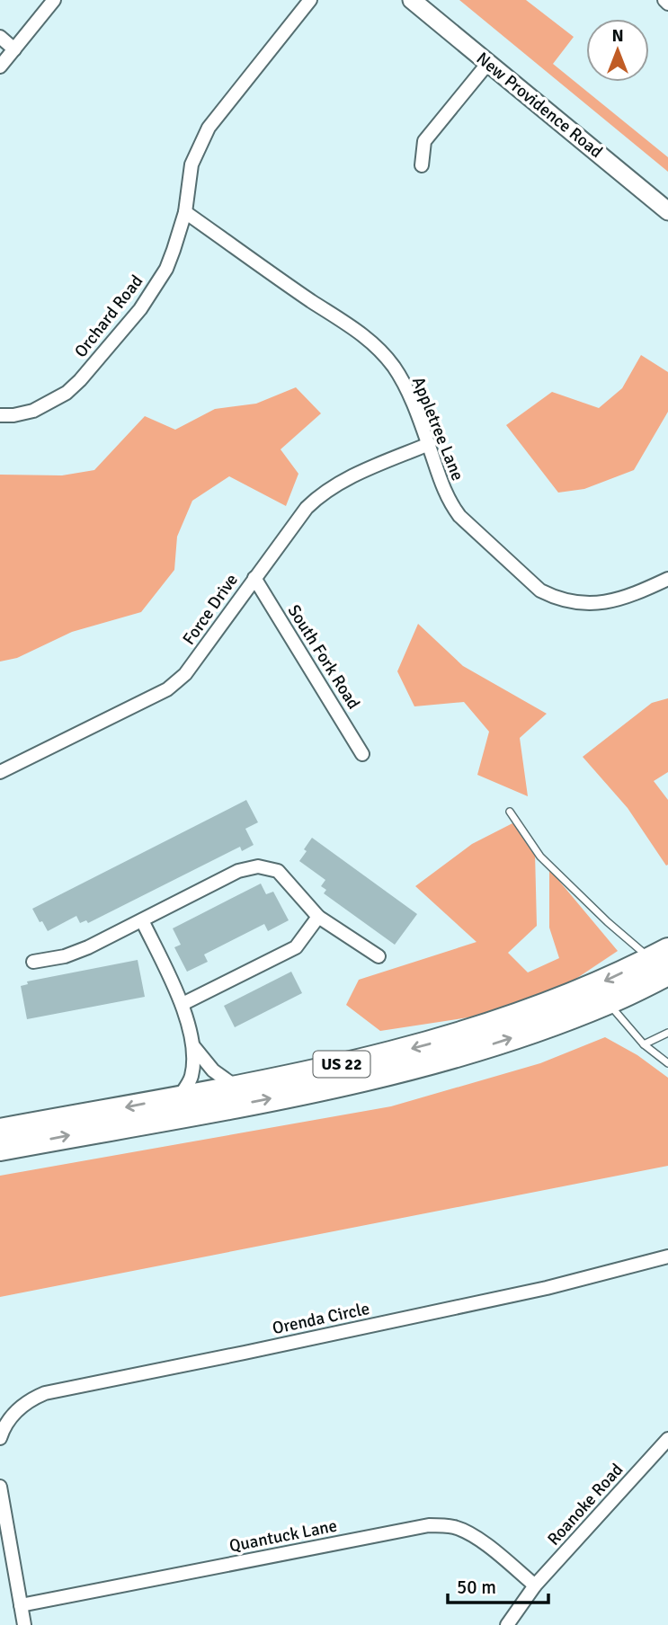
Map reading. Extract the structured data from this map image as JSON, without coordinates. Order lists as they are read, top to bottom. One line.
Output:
{"streets":{"highway":["US 22"],"street":["New Providence Road","Orchard Road","Appletree Lane","Force Drive","South Fork Road","Orenda Circle","Roanoke Road","Quantuck Lane"]},"crossings":[["Orchard Road","Appletree Lane"],["Appletree Lane","Force Drive"],["Force Drive","South Fork Road"],["Roanoke Road","Quantuck Lane"]],"scale_bar":"50 m","north":"top"}
